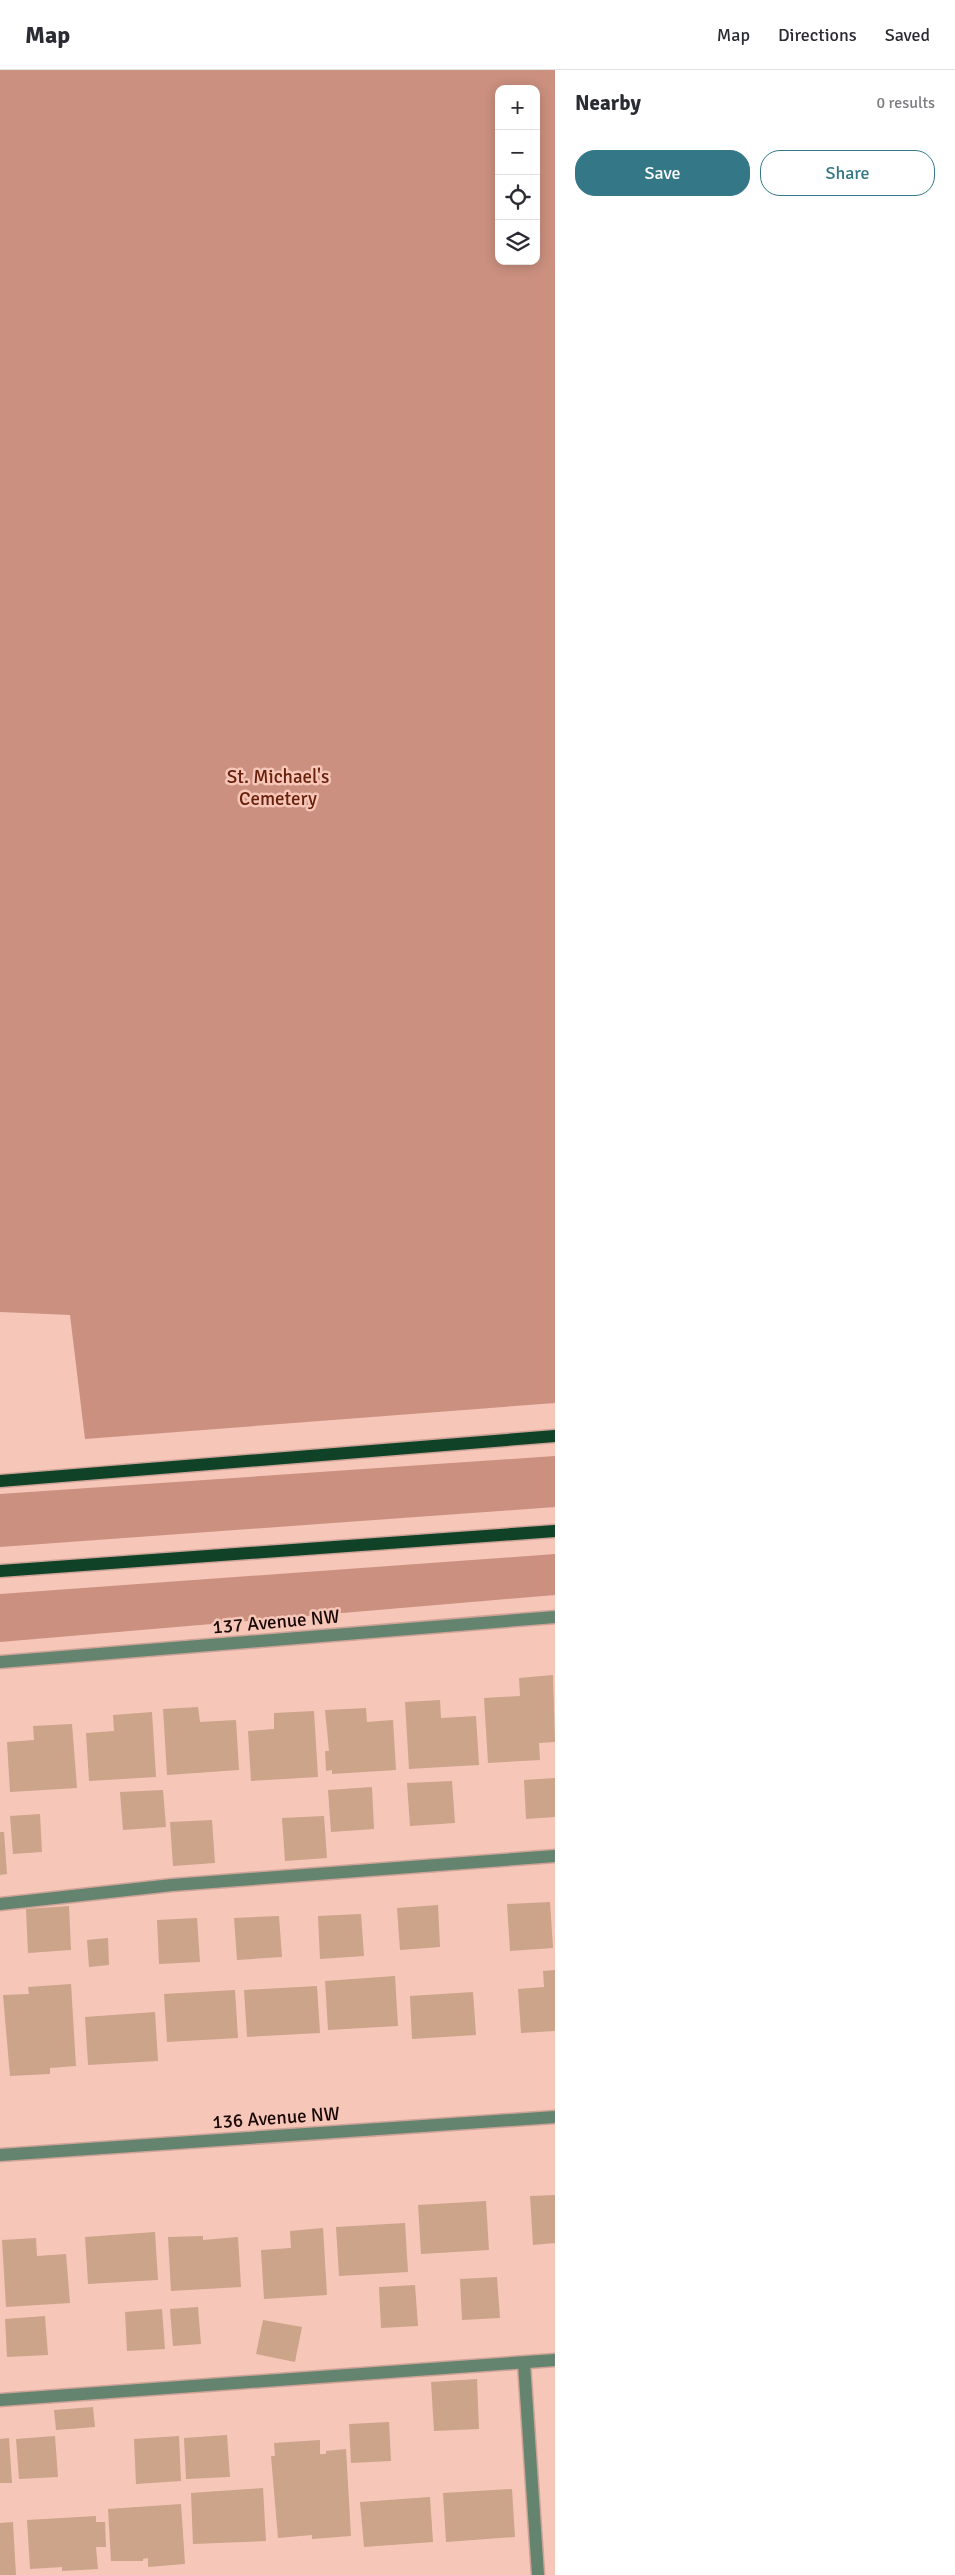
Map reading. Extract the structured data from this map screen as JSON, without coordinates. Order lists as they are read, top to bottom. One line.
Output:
{"streets":{"street":["137 Avenue NW","136 Avenue NW"]},"parks":["St. Michael's Cemetery"],"page":{"header":"Map","nav":["Map","Directions","Saved"],"heading":["Nearby","0 results"],"map_buttons":["+","−"],"buttons":["Save","Share"]}}
